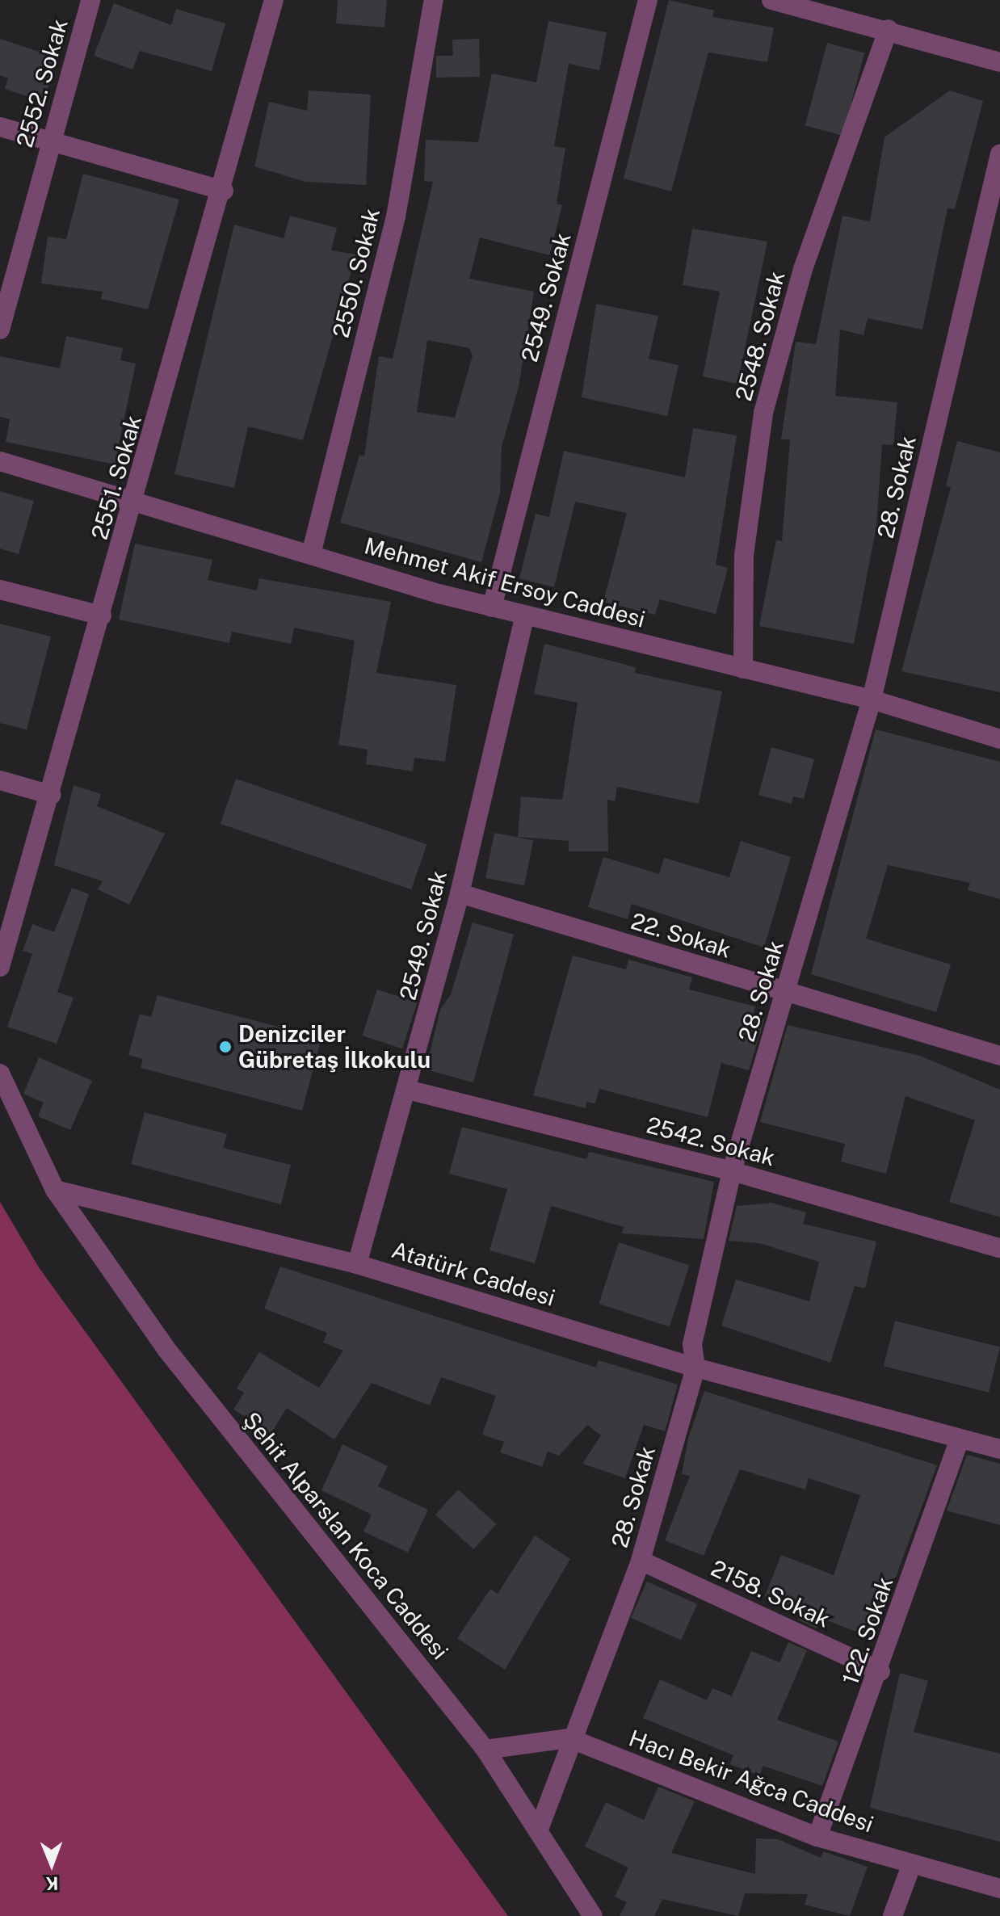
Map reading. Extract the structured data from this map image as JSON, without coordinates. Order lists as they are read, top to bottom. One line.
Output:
{"streets":{"street":["2552. Sokak","2550. Sokak","2549. Sokak","2548. Sokak","2551. Sokak","28. Sokak","Mehmet Akif Ersoy Caddesi","22. Sokak","2542. Sokak","Atatürk Caddesi","Şehit Alparslan Koca Caddesi","2158. Sokak","122. Sokak","Hacı Bekir Ağca Caddesi"]},"crossings":[["2550. Sokak","Mehmet Akif Ersoy Caddesi"],["2549. Sokak","Mehmet Akif Ersoy Caddesi"],["2549. Sokak","22. Sokak"],["2549. Sokak","2542. Sokak"],["2549. Sokak","Atatürk Caddesi"],["2548. Sokak","Mehmet Akif Ersoy Caddesi"],["2551. Sokak","Mehmet Akif Ersoy Caddesi"],["28. Sokak","Mehmet Akif Ersoy Caddesi"],["28. Sokak","22. Sokak"],["28. Sokak","2542. Sokak"],["28. Sokak","Atatürk Caddesi"],["28. Sokak","Şehit Alparslan Koca Caddesi"],["28. Sokak","2158. Sokak"],["28. Sokak","Hacı Bekir Ağca Caddesi"],["Atatürk Caddesi","Şehit Alparslan Koca Caddesi"],["Atatürk Caddesi","122. Sokak"],["Şehit Alparslan Koca Caddesi","Hacı Bekir Ağca Caddesi"],["2158. Sokak","122. Sokak"],["122. Sokak","Hacı Bekir Ağca Caddesi"]],"places":["Denizciler Gübretaş İlkokulu"],"north":"bottom"}
